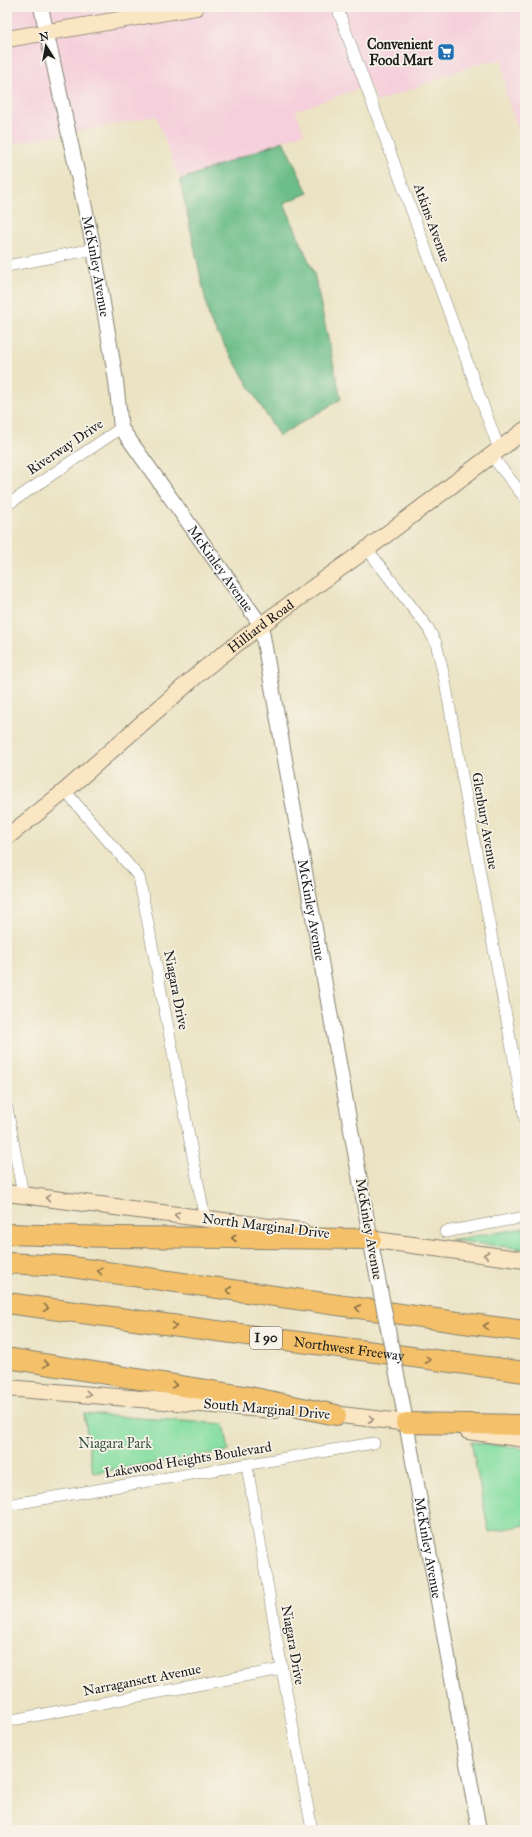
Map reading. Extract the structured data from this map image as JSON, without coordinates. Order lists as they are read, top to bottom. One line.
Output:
{"streets":{"highway":["I 90","Northwest Freeway"],"main road":["Hilliard Road","North Marginal Drive","South Marginal Drive"],"street":["Atkins Avenue","McKinley Avenue","Riverway Drive","Glenbury Avenue","Niagara Drive","Lakewood Heights Boulevard","Narragansett Avenue"]},"crossings":[["Atkins Avenue","Hilliard Road"],["McKinley Avenue","Riverway Drive"],["McKinley Avenue","Hilliard Road"],["McKinley Avenue","North Marginal Drive"],["McKinley Avenue","South Marginal Drive"],["Hilliard Road","Glenbury Avenue"],["Hilliard Road","Niagara Drive"],["Niagara Drive","North Marginal Drive"],["Niagara Drive","Lakewood Heights Boulevard"],["Niagara Drive","Narragansett Avenue"]],"one_way":["North Marginal Drive","South Marginal Drive"],"parks":["Niagara Park"],"places":{"supermarket":["Convenient Food Mart"]},"north":"top"}
